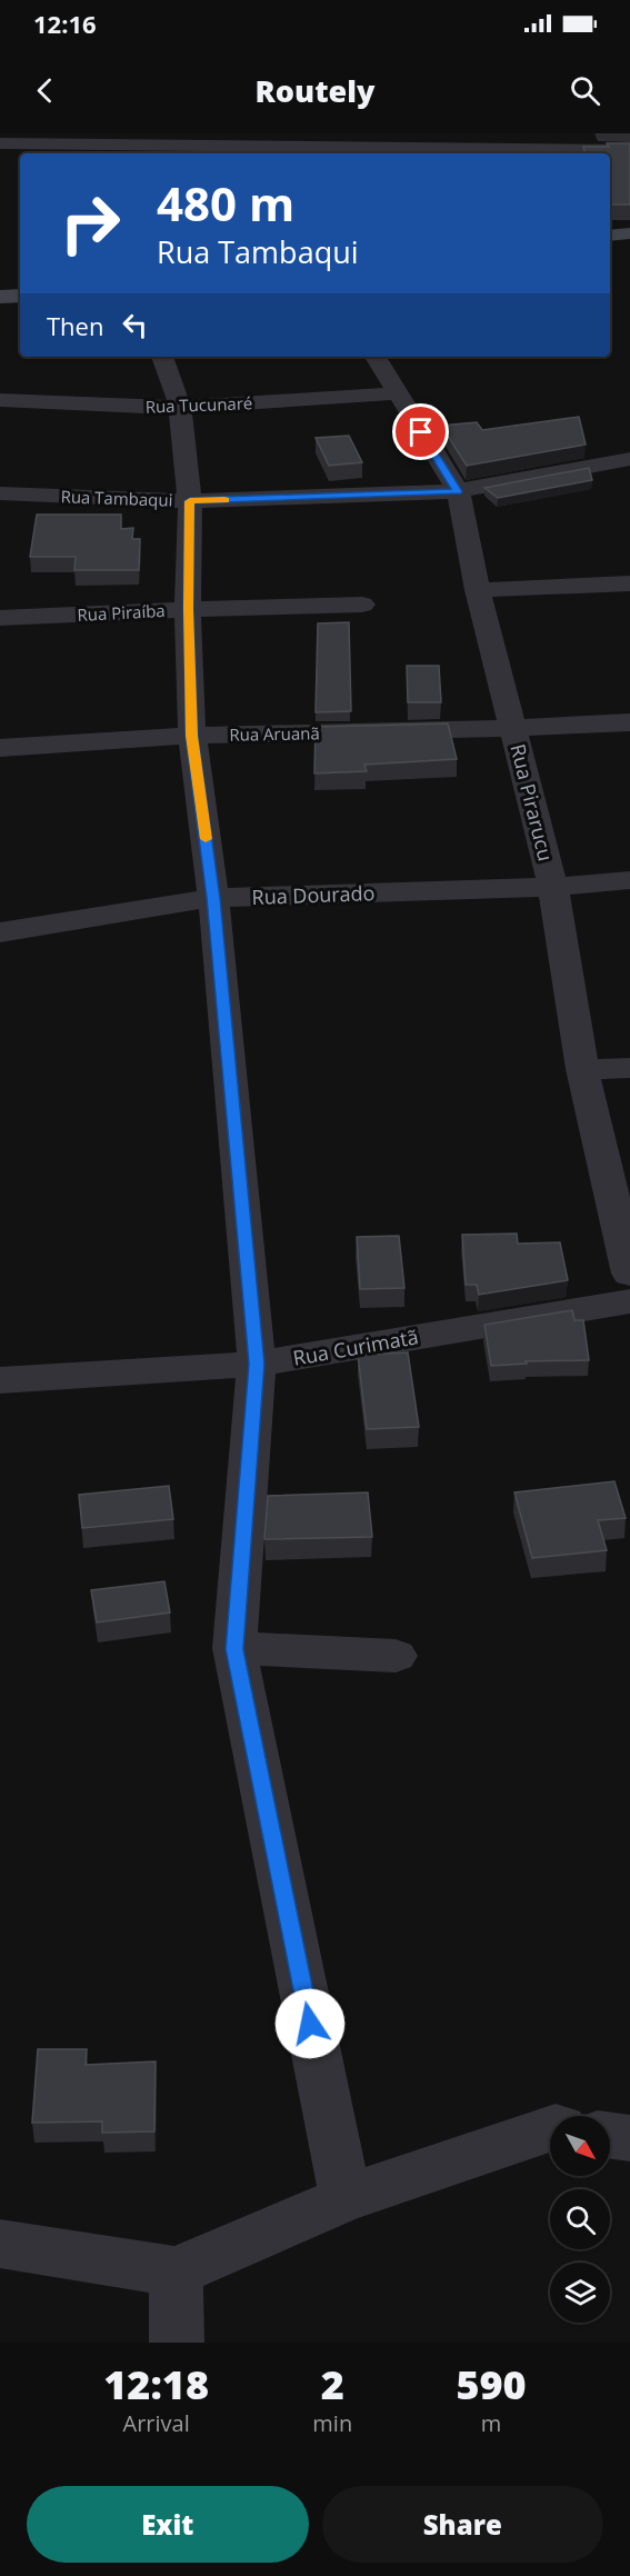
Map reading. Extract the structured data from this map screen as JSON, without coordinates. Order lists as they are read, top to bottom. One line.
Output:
{"streets":{"street":["Rua Tucunaré","Rua Tambaqui","Rua Piraíba","Rua Aruanã","Rua Pirarucu","Rua Dourado","Rua Curimatã"]},"crossings":[["Rua Tucunaré","Rua Pirarucu"],["Rua Tambaqui","Rua Pirarucu"],["Rua Aruanã","Rua Pirarucu"],["Rua Pirarucu","Rua Dourado"]],"north":"bottom right","page":{"status":"12:16","header":"Routely","turn":["480 m","Rua Tambaqui"],"then":"Then","eta":["12:18","Arrival","2","min","590","m"],"buttons":["Exit","Share"]}}
